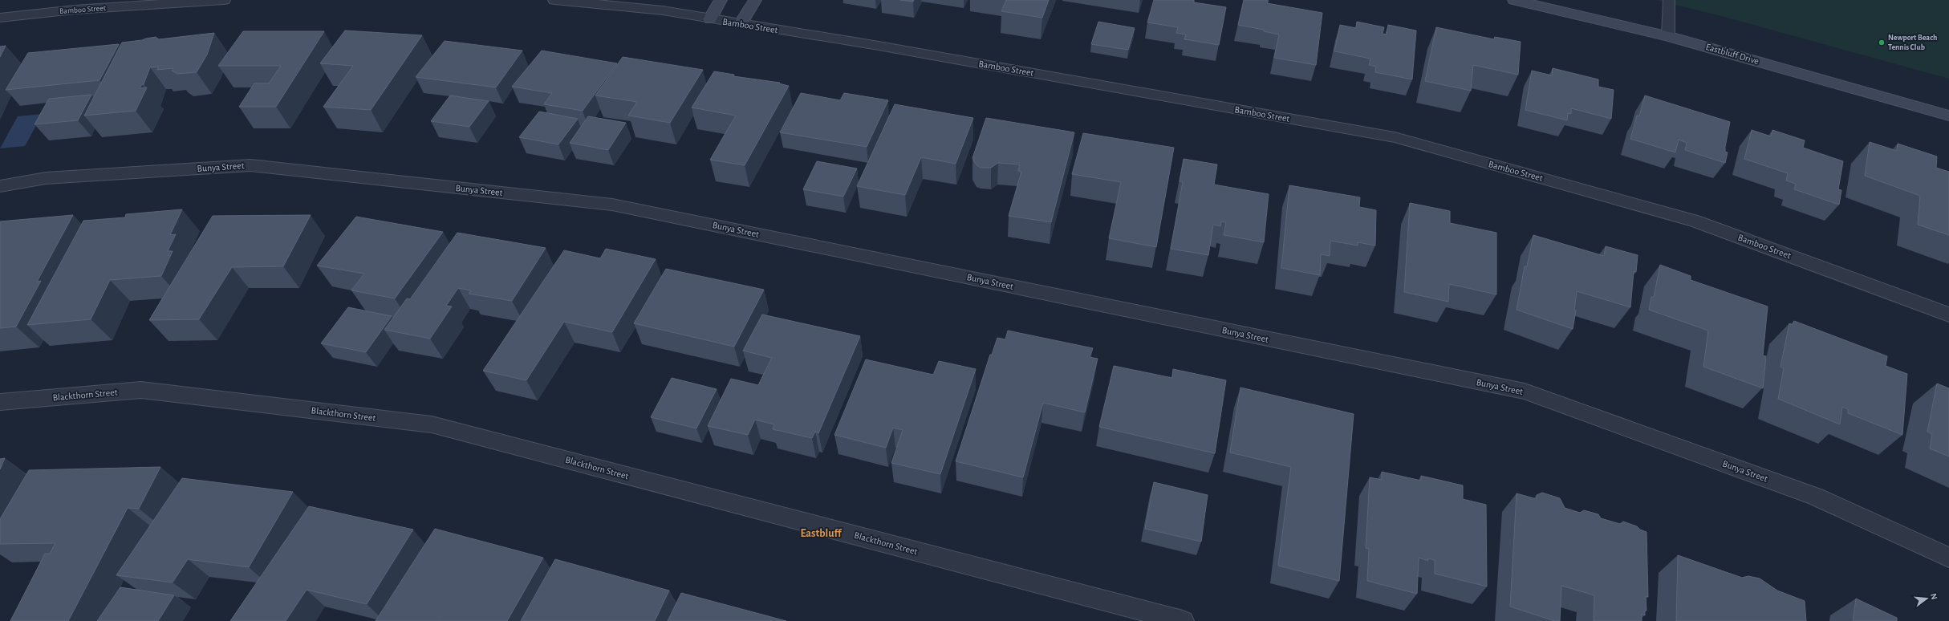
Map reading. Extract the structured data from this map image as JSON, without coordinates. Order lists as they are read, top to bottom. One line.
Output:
{"streets":{"main road":["Eastbluff Drive"],"street":["Bamboo Street","Bunya Street","Blackthorn Street"]},"districts":["Eastbluff"],"places":["Newport Beach Tennis Club"],"north":"right"}
